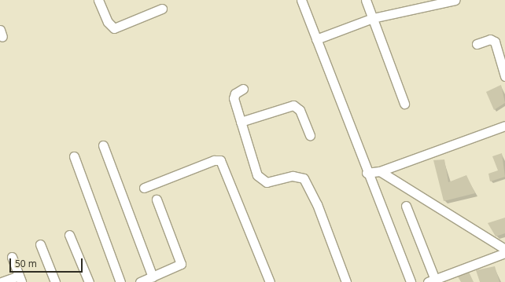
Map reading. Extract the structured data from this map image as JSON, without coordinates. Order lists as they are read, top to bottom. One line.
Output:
{"scale_bar":"50 m"}
